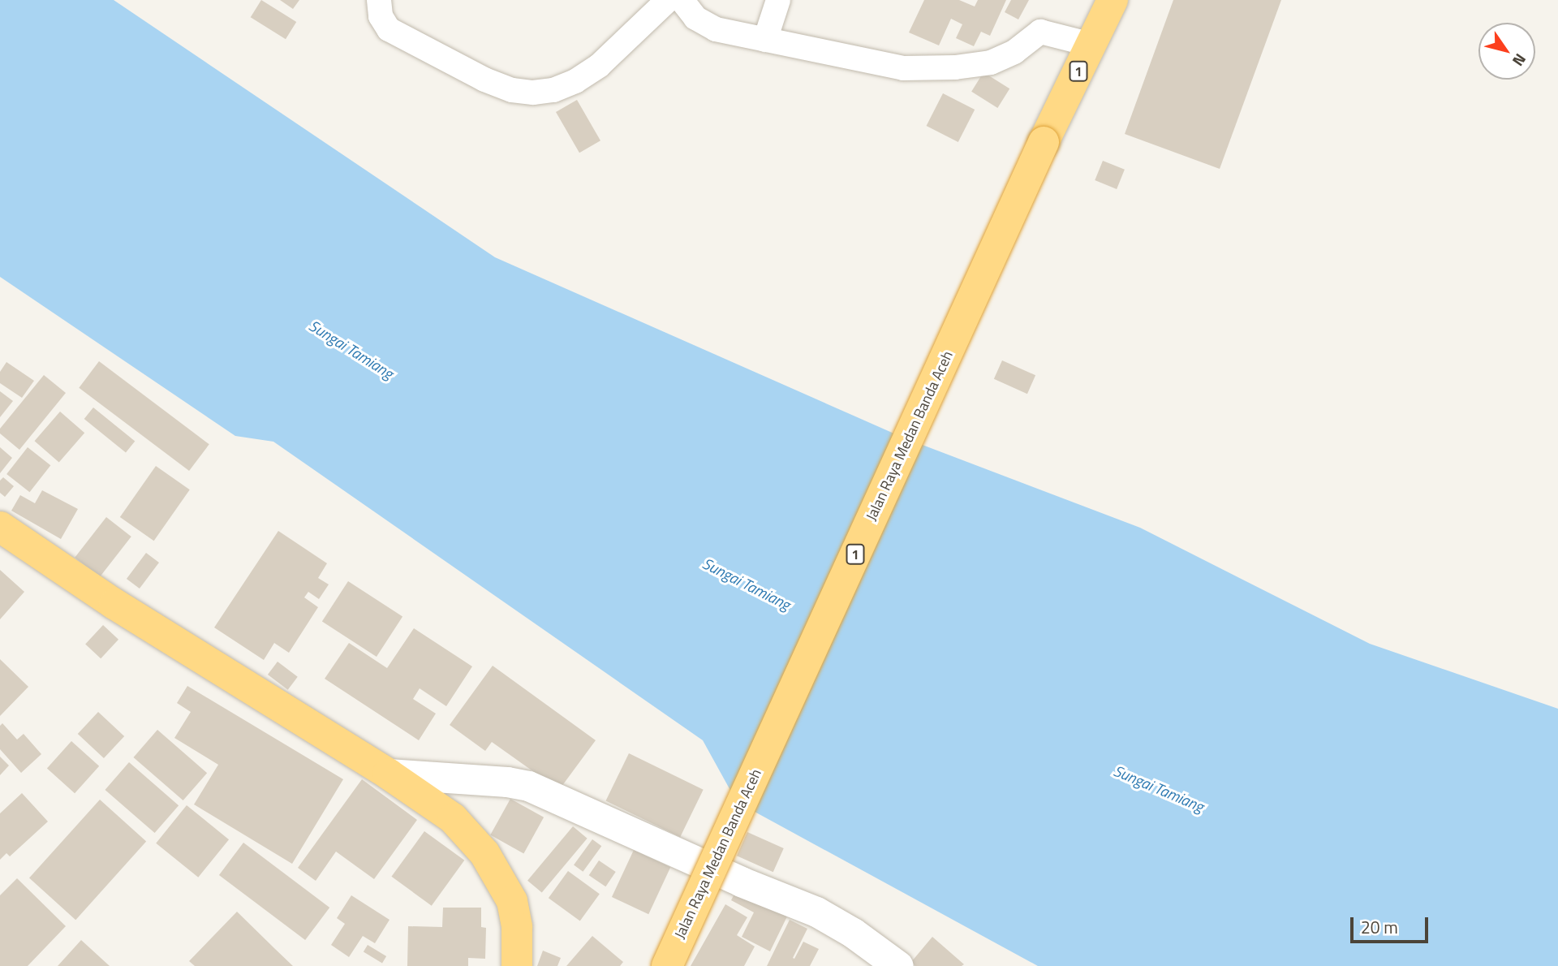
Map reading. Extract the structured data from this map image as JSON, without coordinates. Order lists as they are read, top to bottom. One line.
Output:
{"streets":{"highway":["1","Jalan Raya Medan Banda Aceh"]},"water":["Sungai Tamiang"],"scale_bar":"20 m","north":"bottom right"}
